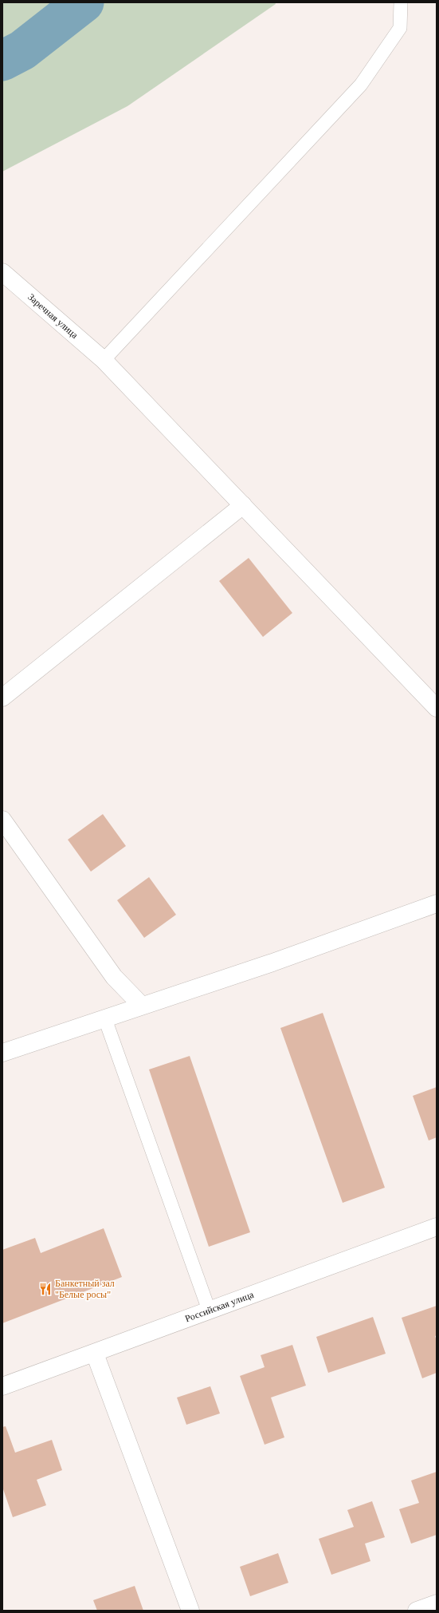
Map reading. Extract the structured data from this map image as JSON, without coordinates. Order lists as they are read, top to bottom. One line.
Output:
{"streets":{"street":["Заречная улица","Российская улица"]},"places":{"restaurant":["Банкетный зал \"Белые росы\""]}}
